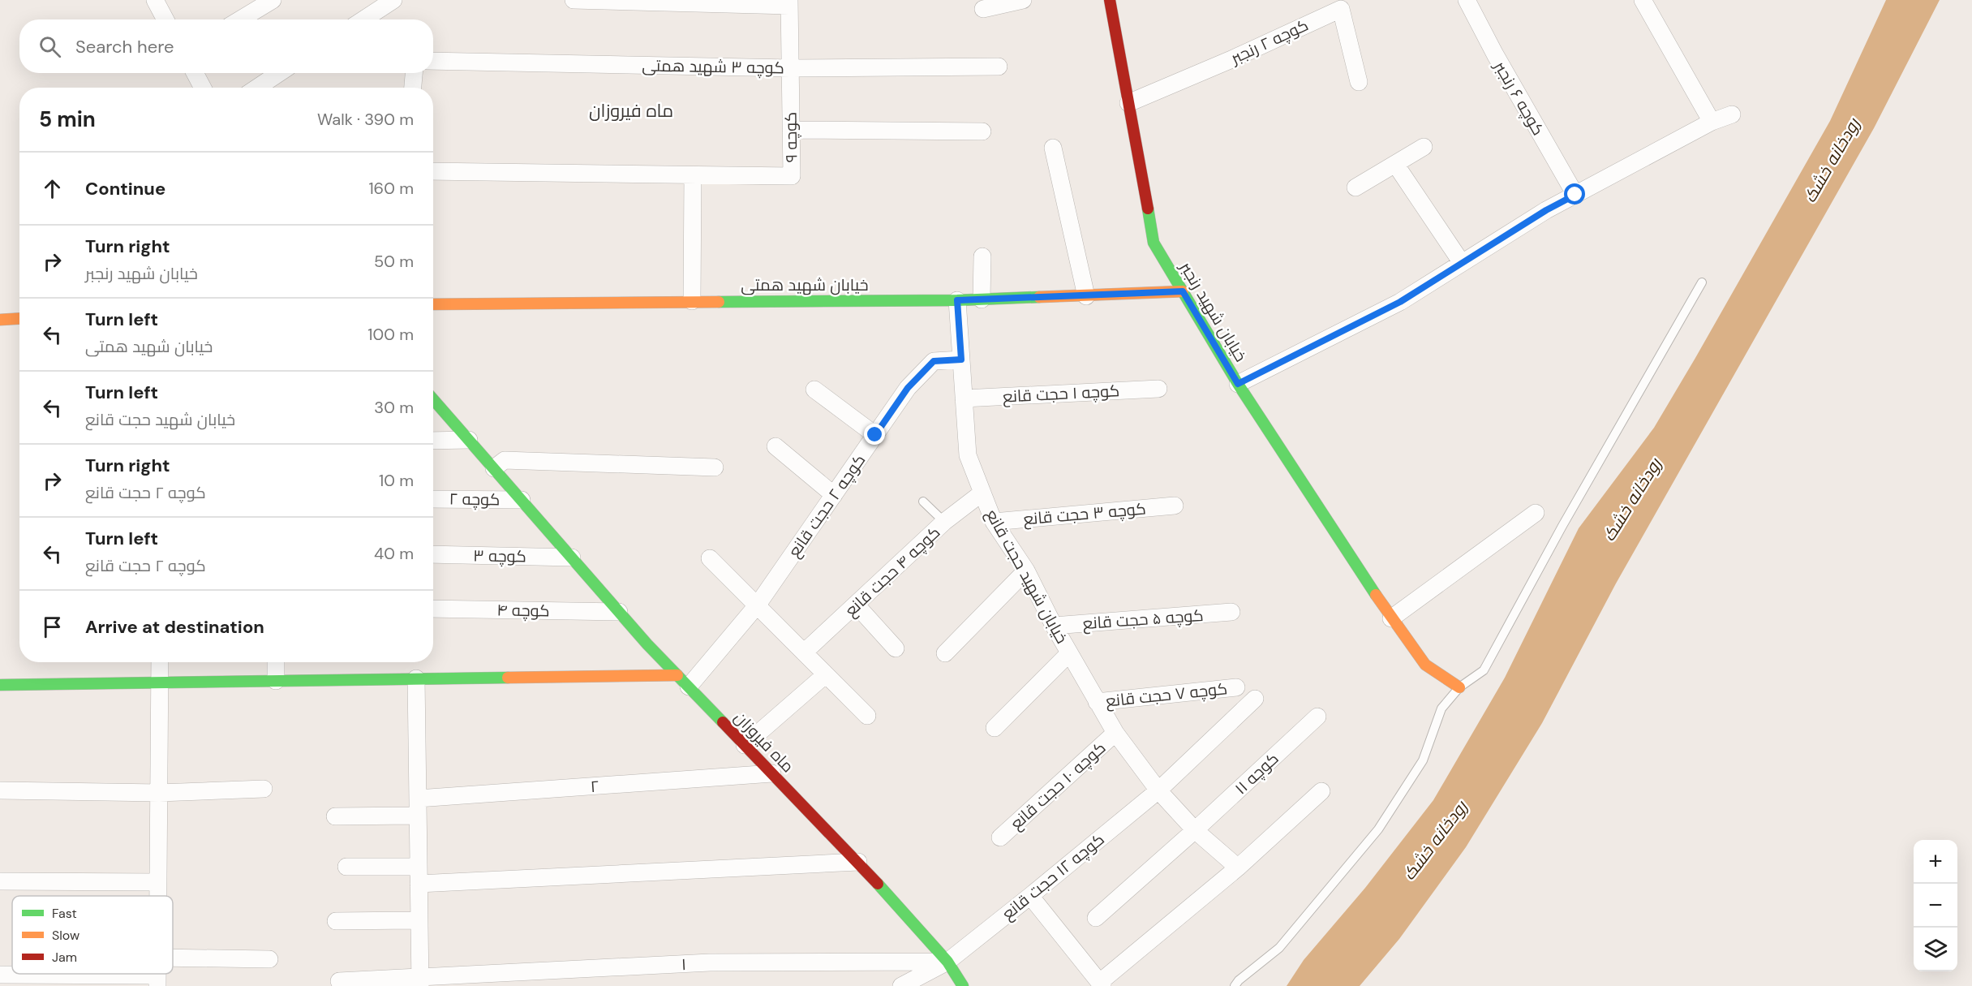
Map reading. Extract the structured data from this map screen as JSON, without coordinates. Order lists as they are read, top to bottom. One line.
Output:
{"streets":{"street":["کوچه ۲ رنجبر","کوچه ۳ شهید همتی","کوچه ۶ رنجبر","کوچه ۹","خیابان شهید همتی","خیابان شهید رنجبر","کوچه ۱ حجت قانع","کوچه ۲","کوچه ۲ حجت قانع","کوچه ۳ حجت قانع","کوچه ۳","کوچه ۴ حجت قانع","خیابان شهید حجت قانع","کوچه ۴","کوچه ۵ حجت قانع","کوچه ۷ حجت قانع","ماه فیروزان","کوچه ۱۱","کوچه ۱۰ حجت قانع","۲","کوچه ۱۲ حجت قانع","۱"]},"crossings":[["کوچه ۲ رنجبر","خیابان شهید رنجبر"],["کوچه ۳ شهید همتی","کوچه ۹"],["خیابان شهید همتی","خیابان شهید رنجبر"],["خیابان شهید همتی","خیابان شهید حجت قانع"],["کوچه ۱ حجت قانع","خیابان شهید حجت قانع"],["کوچه ۲","ماه فیروزان"],["کوچه ۲ حجت قانع","خیابان شهید حجت قانع"],["کوچه ۲ حجت قانع","ماه فیروزان"],["کوچه ۳ حجت قانع","خیابان شهید حجت قانع"],["کوچه ۳","ماه فیروزان"],["کوچه ۴ حجت قانع","خیابان شهید حجت قانع"],["خیابان شهید حجت قانع","کوچه ۵ حجت قانع"],["خیابان شهید حجت قانع","کوچه ۷ حجت قانع"],["خیابان شهید حجت قانع","کوچه ۱۱"],["خیابان شهید حجت قانع","کوچه ۱۰ حجت قانع"],["خیابان شهید حجت قانع","کوچه ۱۲ حجت قانع"],["کوچه ۴","ماه فیروزان"],["ماه فیروزان","۲"],["ماه فیروزان","کوچه ۱۲ حجت قانع"],["ماه فیروزان","۱"],["کوچه ۱۲ حجت قانع","۱"]],"districts":["ماه فیروزان"],"water":["رودخانه خشک"],"legend":["Fast","Slow","Jam"],"page":{"search":"Search here","heading":["5 min","Walk · 390 m"],"list":[["Continue","160 m"],["Turn right","خیابان شهید رنجبر","50 m"],["Turn left","خیابان شهید همتی","100 m"],["Turn left","خیابان شهید حجت قانع","30 m"],["Turn right","کوچه ۲ حجت قانع","10 m"],["Turn left","کوچه ۲ حجت قانع","40 m"],"Arrive at destination"],"map_buttons":["+","−"]}}
